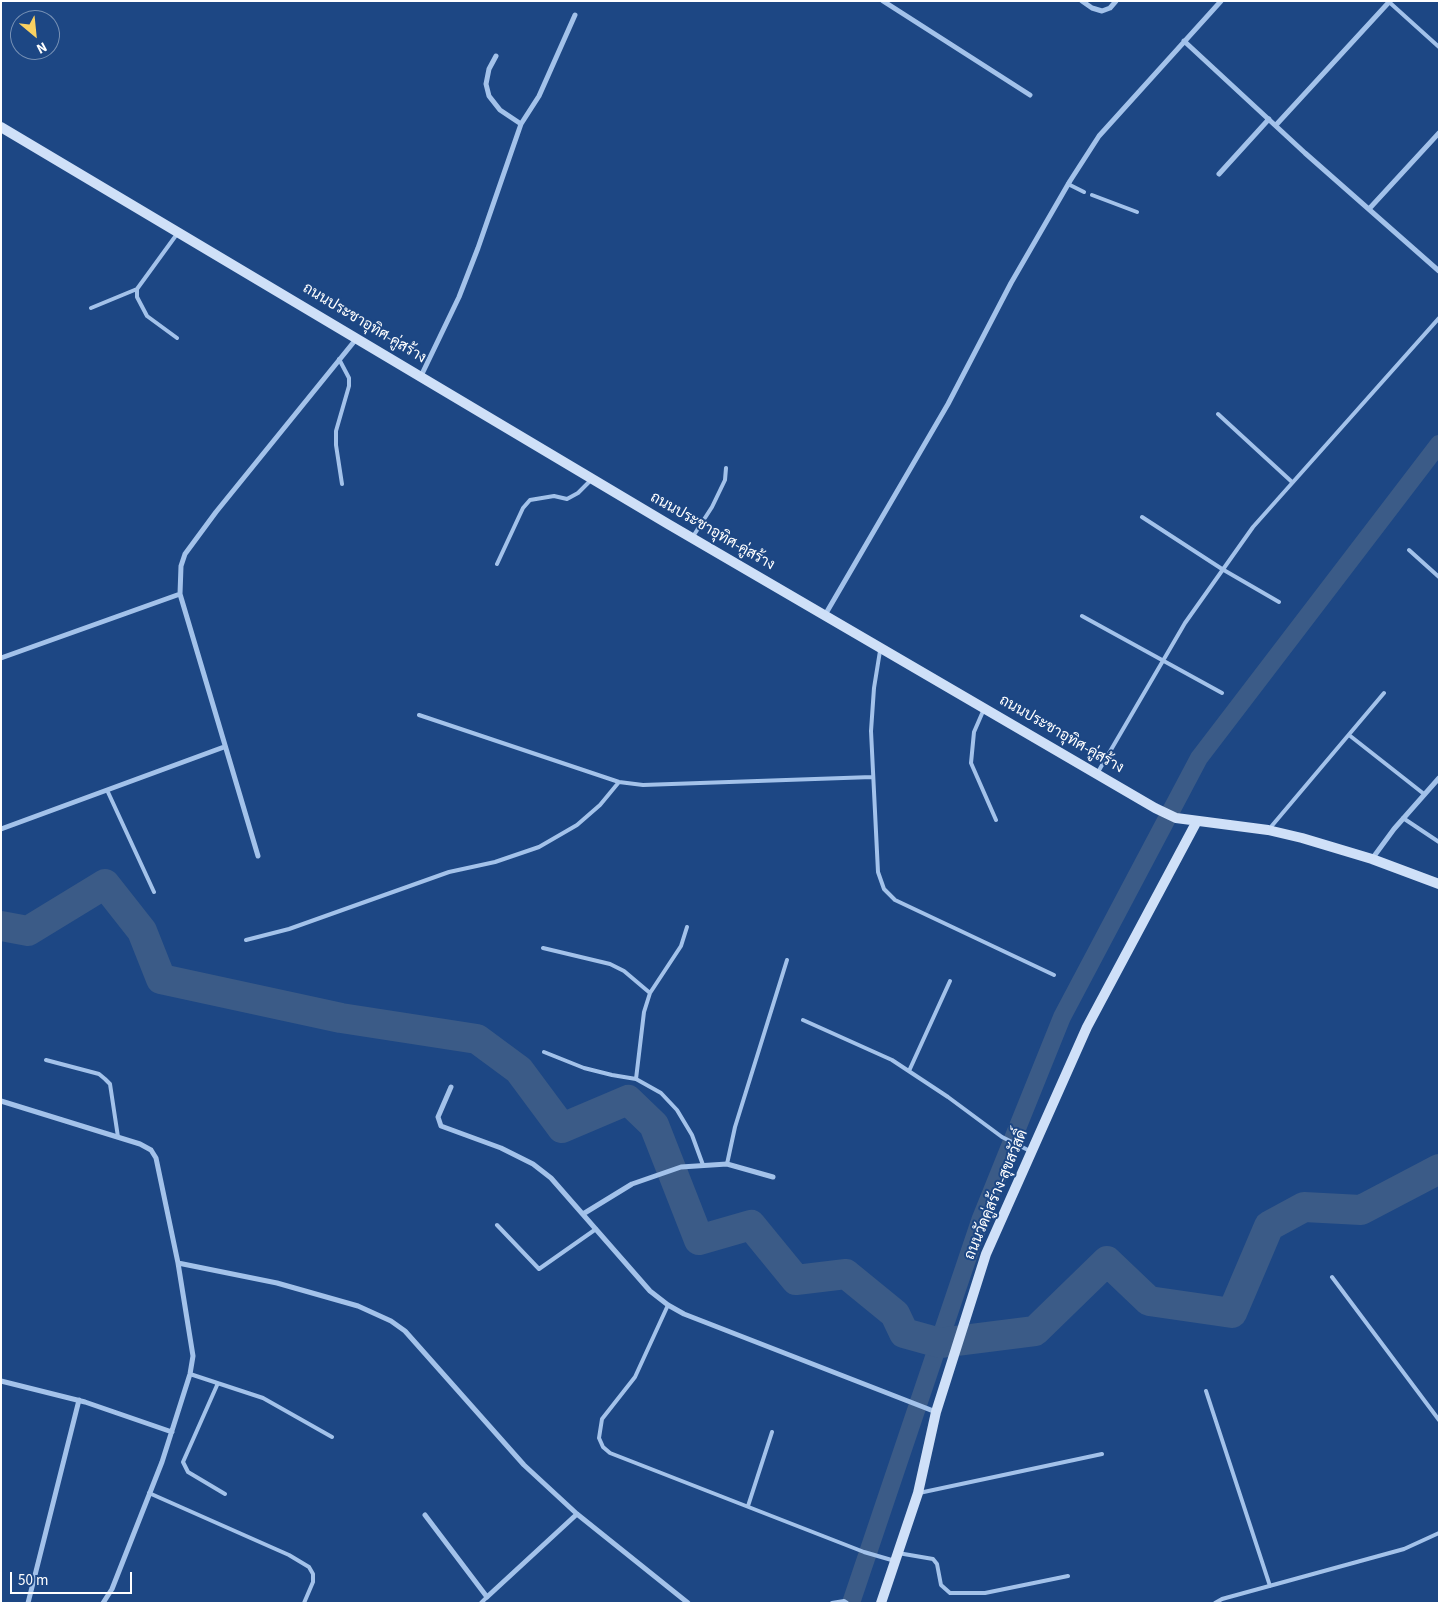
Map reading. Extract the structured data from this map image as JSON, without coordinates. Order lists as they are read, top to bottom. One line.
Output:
{"streets":{"main road":["ถนนประชาอุทิศ-คู่สร้าง","ถนนวัดคู่สร้าง-สุขสวัสดิ์"]},"crossings":[["ถนนประชาอุทิศ-คู่สร้าง","ถนนวัดคู่สร้าง-สุขสวัสดิ์"]],"scale_bar":"50 m","north":"bottom right"}
